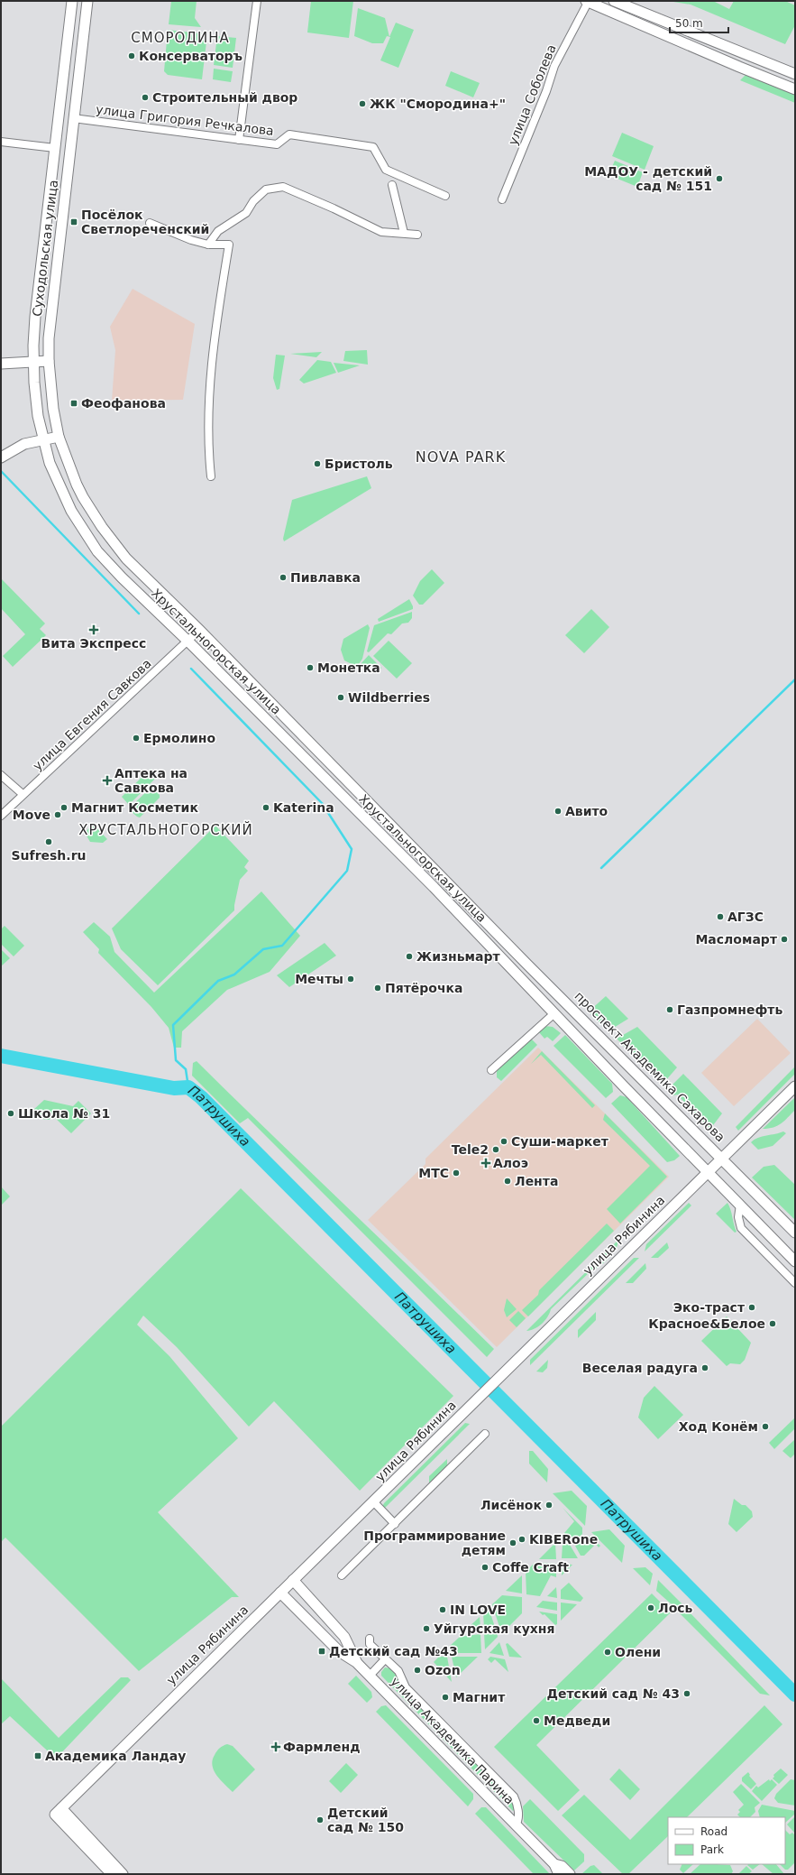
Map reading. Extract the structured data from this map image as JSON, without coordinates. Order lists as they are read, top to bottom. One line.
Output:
{"streets":{"street":["улица Соболева","улица Григория Речкалова","Суходольская улица","Хрустальногорская улица","улица Евгения Савкова","проспект Академика Сахарова","улица Рябинина","улица Академика Парина"]},"crossings":[["улица Григория Речкалова","Суходольская улица"],["Суходольская улица","Хрустальногорская улица"],["Хрустальногорская улица","улица Евгения Савкова"],["Хрустальногорская улица","проспект Академика Сахарова"],["проспект Академика Сахарова","улица Рябинина"],["улица Рябинина","улица Академика Парина"]],"districts":["СМОРОДИНА","NOVA PARK","ХРУСТАЛЬНОГОРСКИЙ"],"water":["Патрушиха"],"places":{"other":["Консерваторъ","Строительный двор","ЖК \"Смородина+\"","МАДОУ - детский сад № 151","Бристоль","Пивлавка","Монетка","Wildberries","Ермолино","Магнит Косметик","Katerina","Авито","Move","Sufresh.ru","АГЗС","Масломарт","Жизньмарт","Мечты","Пятёрочка","Газпромнефть","Школа № 31","Суши-маркет","Tele2","МТС","Лента","Эко-траст","Красное&Белое","Веселая радуга","Ход Конём","Лисёнок","KIBERone","Программирование детям","Coffe Craft","Лось","IN LOVE","Уйгурская кухня","Олени","Ozon","Детский сад № 43","Магнит","Медведи","Детский сад № 150"],"transit":["Посёлок Светлореченский","Феофанова","Детский сад №43","Академика Ландау"],"health":["Вита Экспресс","Аптека на Савкова","Алоэ","Фармленд"]},"legend":["Road","Park"],"scale_bar":"50 m"}
